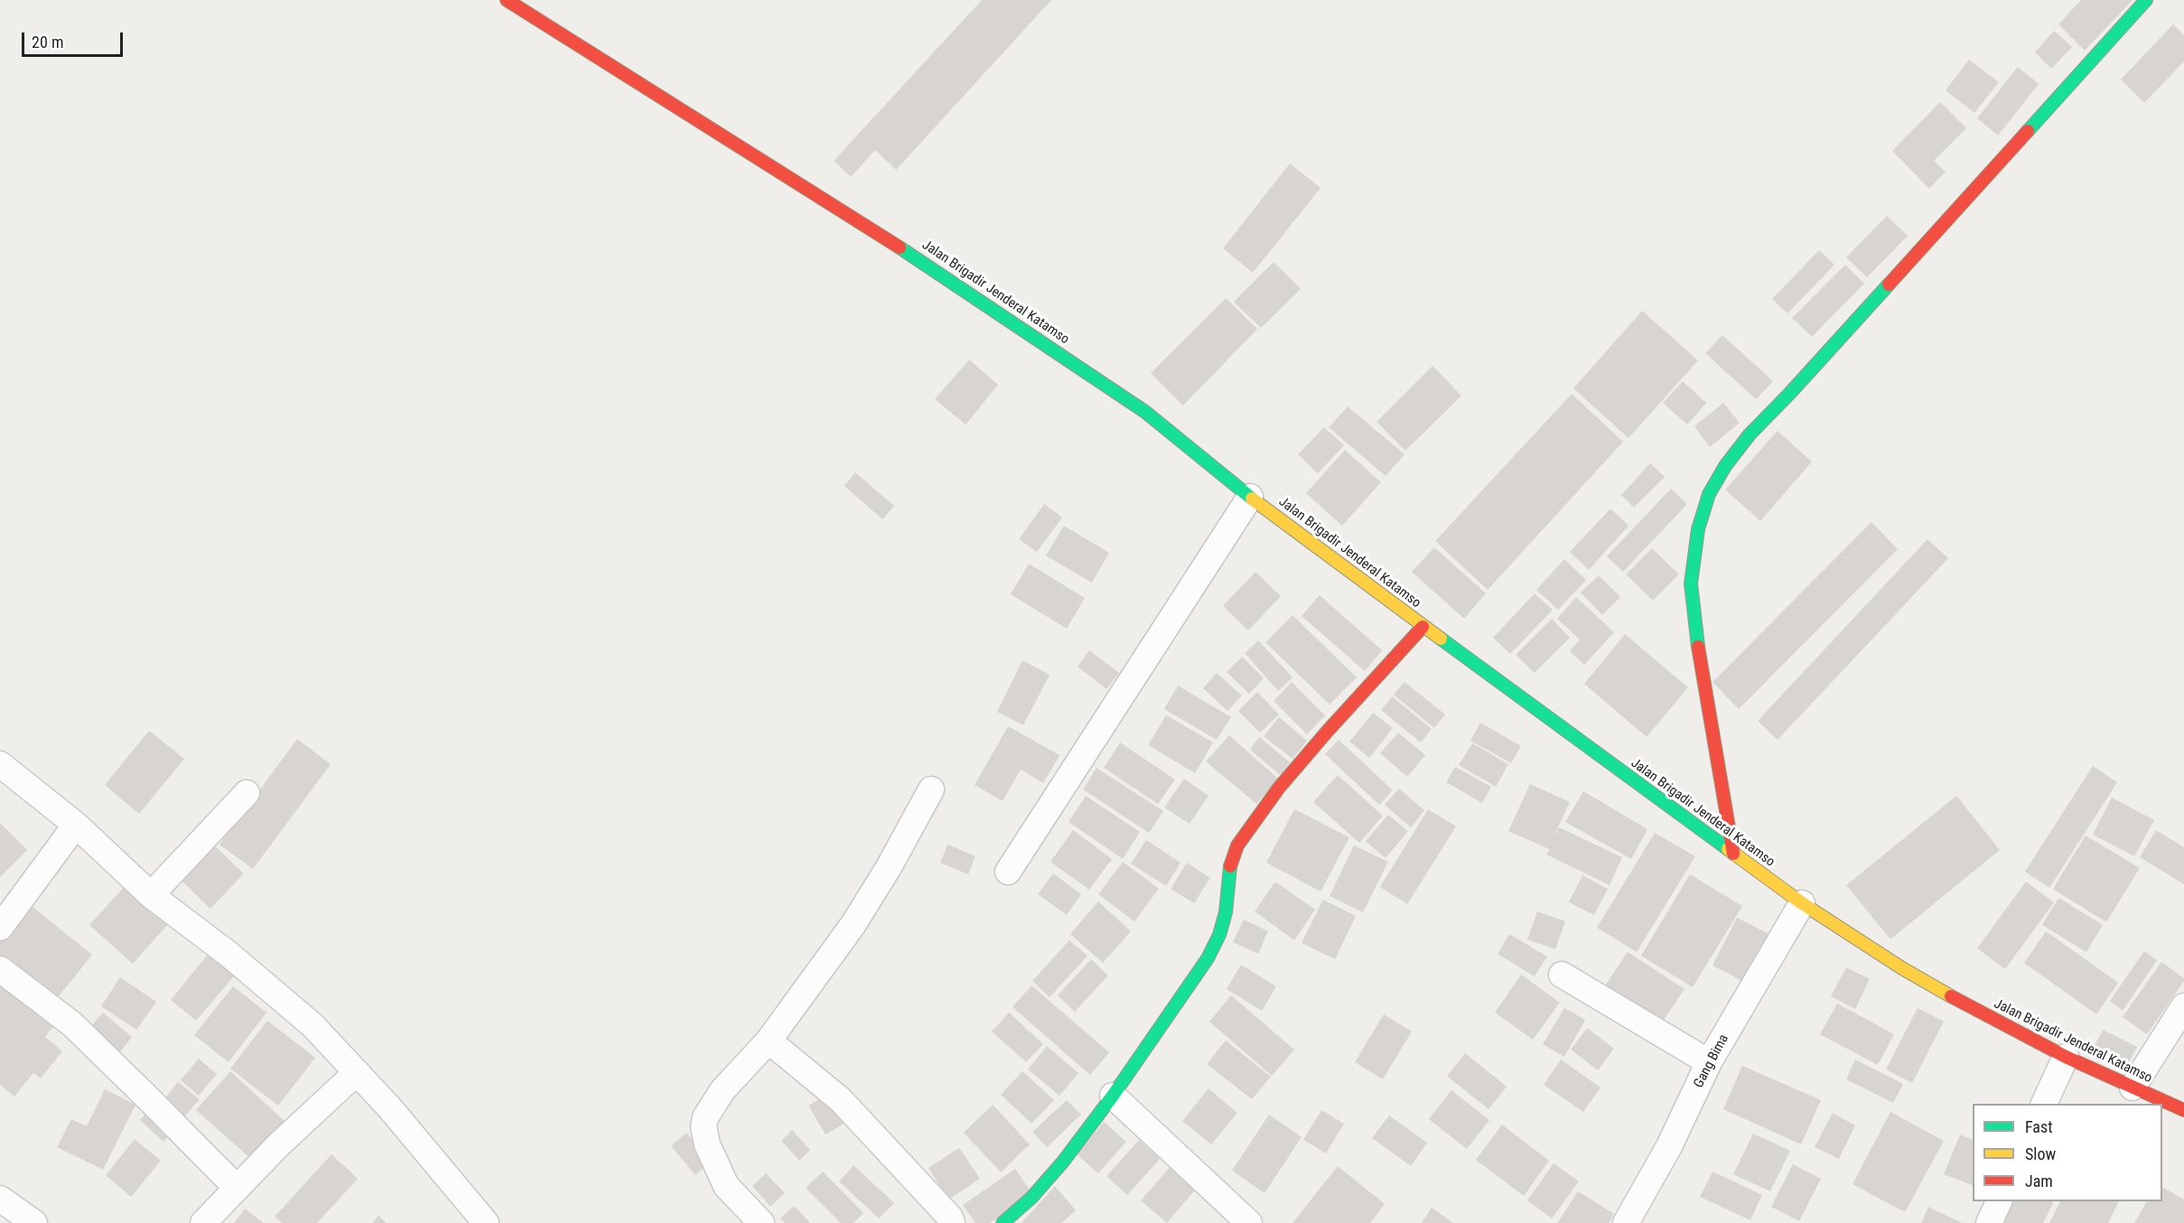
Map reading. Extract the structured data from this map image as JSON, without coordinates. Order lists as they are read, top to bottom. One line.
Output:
{"streets":{"main road":["Jalan Brigadir Jenderal Katamso"],"street":["Gang Bima"]},"crossings":[["Jalan Brigadir Jenderal Katamso","Gang Bima"]],"legend":["Fast","Slow","Jam"],"scale_bar":"20 m"}
